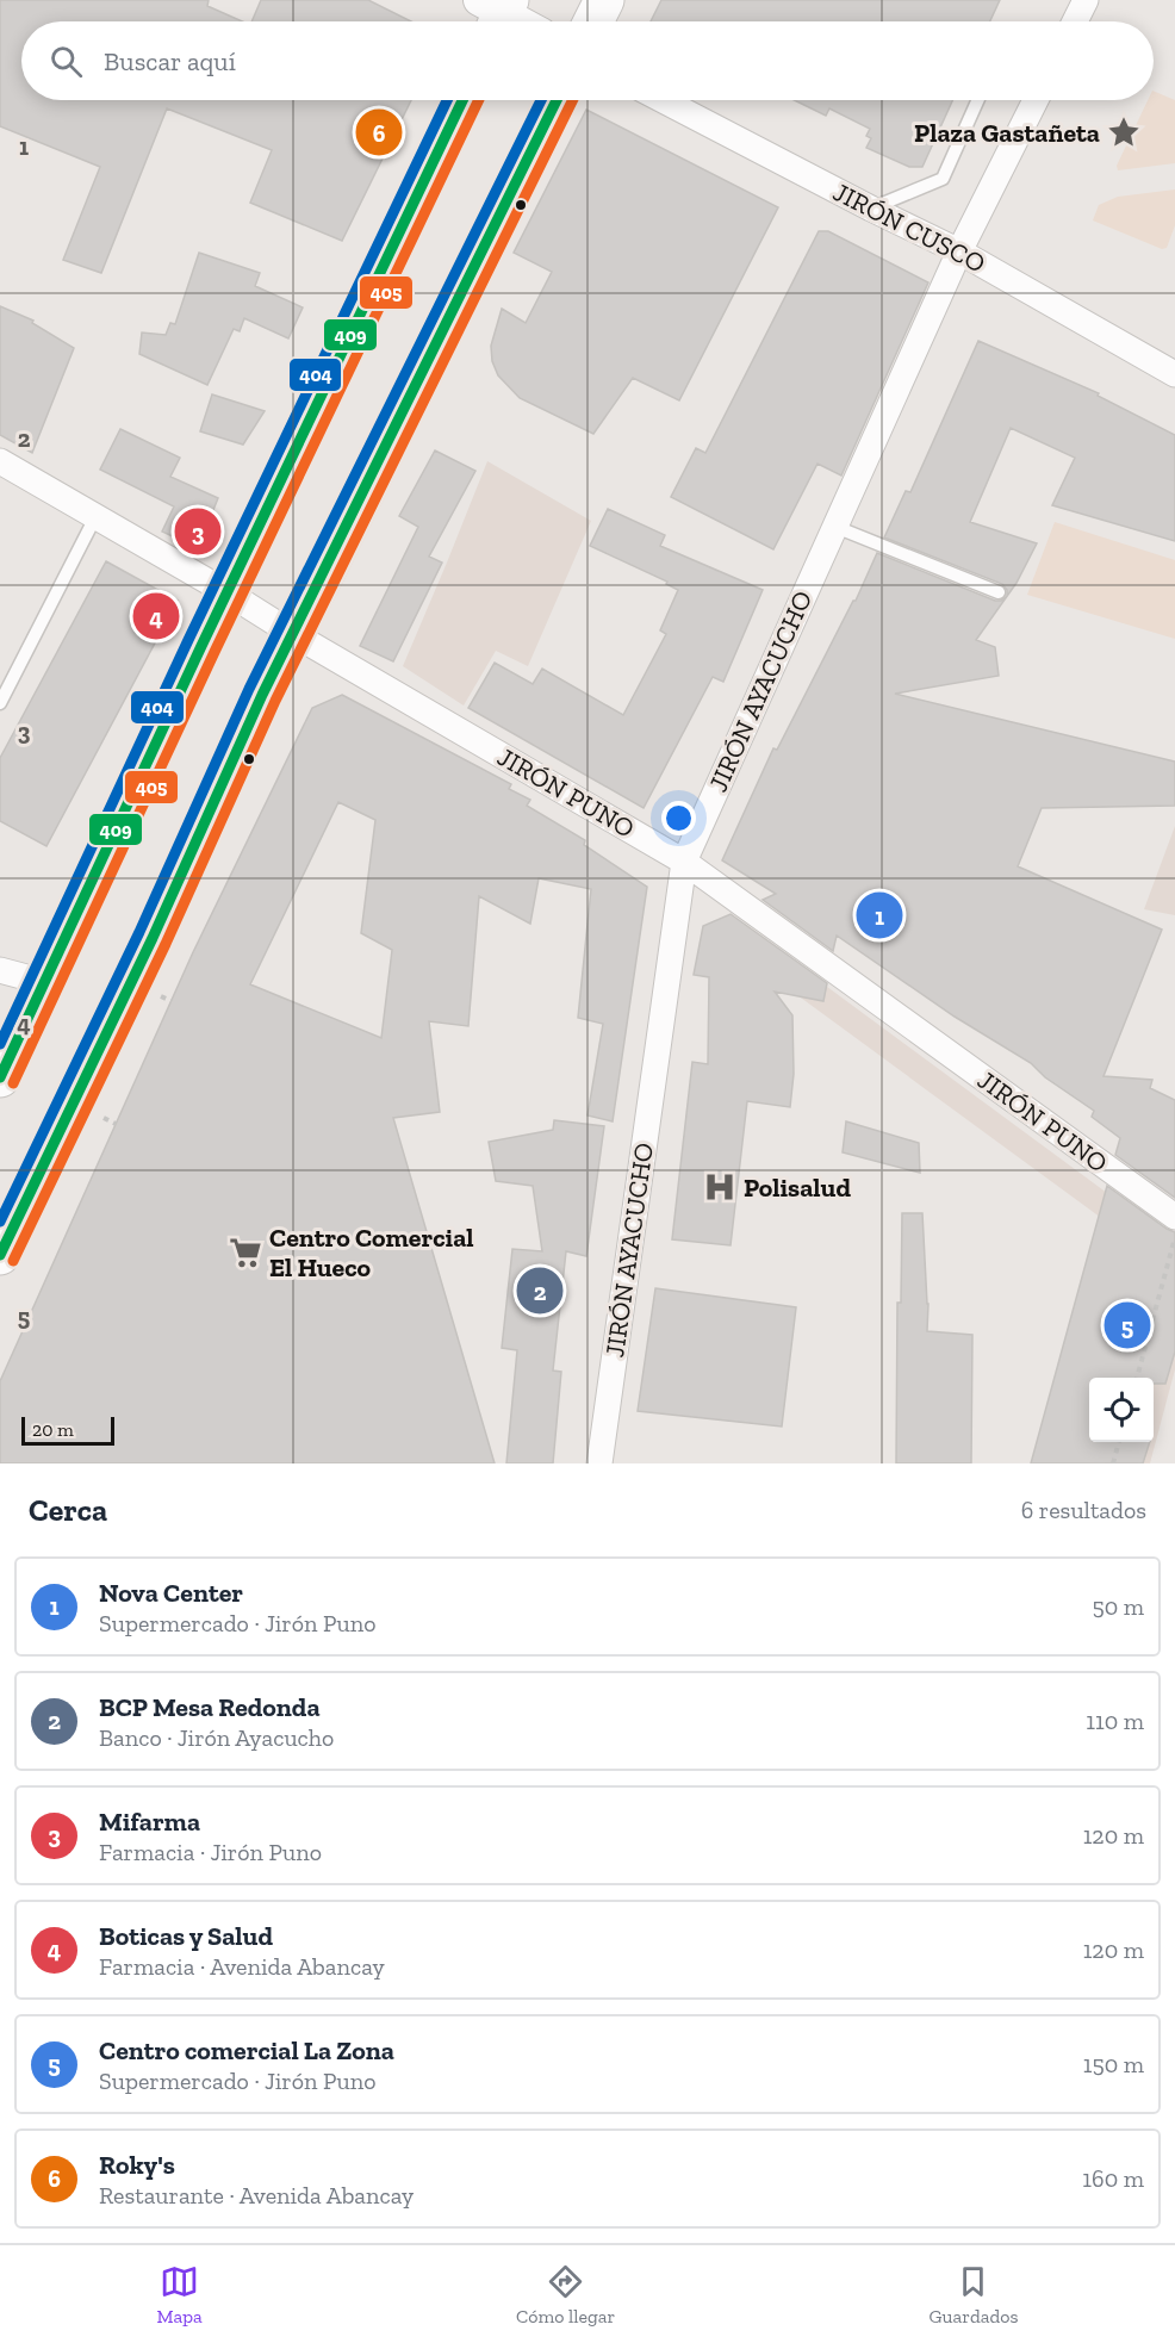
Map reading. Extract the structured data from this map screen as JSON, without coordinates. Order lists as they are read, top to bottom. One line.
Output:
{"streets":{"street":["JIRÓN CUSCO","JIRÓN AYACUCHO","JIRÓN PUNO"]},"crossings":[["JIRÓN CUSCO","JIRÓN AYACUCHO"],["JIRÓN AYACUCHO","JIRÓN PUNO"]],"places":{"place":["Plaza Gastañeta"],"hospital":["Polisalud"],"supermarket":["Centro Comercial El Hueco"]},"lines":["transit line 409","transit line 405","transit line 404"],"scale_bar":"20 m","page":{"search":"Buscar aquí","pins":["6","3","4","1","2","5"],"scale":"20 m","heading":["Cerca","6 resultados"],"list":[{"mark":"1","name":"Nova Center","note":"Supermercado · Jirón Puno","value":"50 m"},{"mark":"2","name":"BCP Mesa Redonda","note":"Banco · Jirón Ayacucho","value":"110 m"},{"mark":"3","name":"Mifarma","note":"Farmacia · Jirón Puno","value":"120 m"},{"mark":"4","name":"Boticas y Salud","note":"Farmacia · Avenida Abancay","value":"120 m"},{"mark":"5","name":"Centro comercial La Zona","note":"Supermercado · Jirón Puno","value":"150 m"},{"mark":"6","name":"Roky's","note":"Restaurante · Avenida Abancay","value":"160 m"}],"nav":["Mapa","Cómo llegar","Guardados"]},"grid":{"rows":["1","2","3","4","5"]}}
